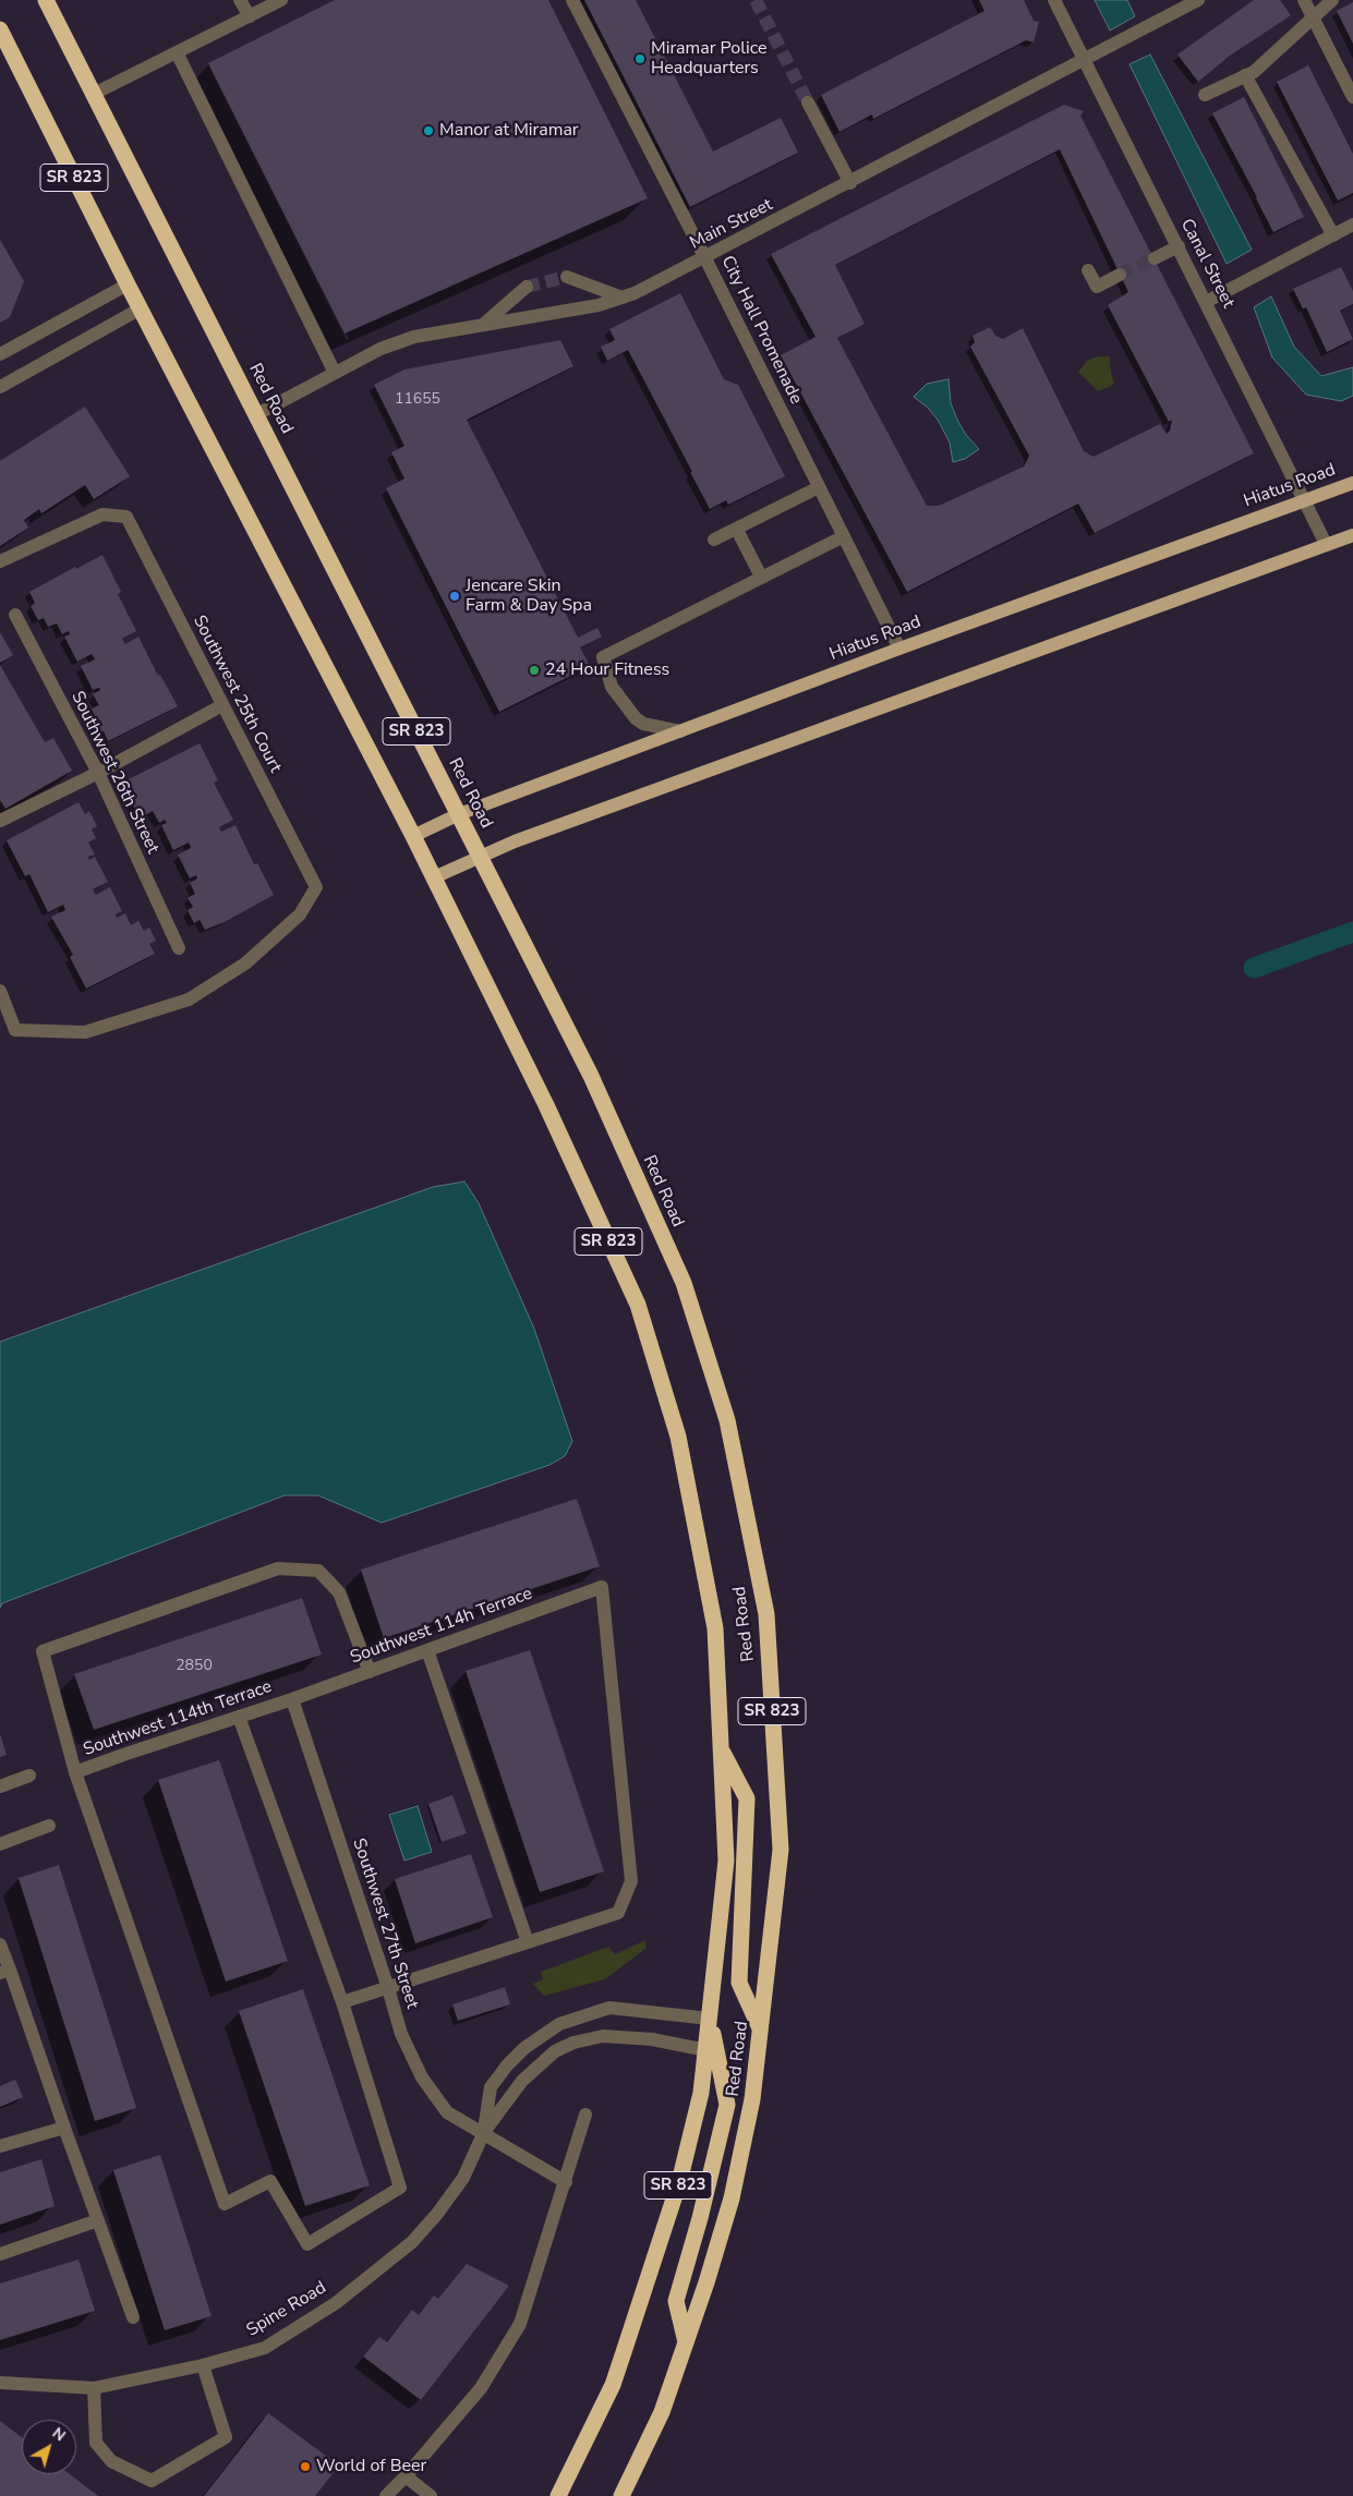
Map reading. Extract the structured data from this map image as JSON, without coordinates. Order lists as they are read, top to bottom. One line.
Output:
{"streets":{"highway":["SR 823","Red Road"],"main road":["Hiatus Road"],"street":["Main Street","Canal Street","City Hall Promenade","Southwest 25th Court","Southwest 26th Street","Southwest 114h Terrace","Southwest 114th Terrace","Southwest 27th Street","Spine Road"]},"crossings":[["Main Street","Canal Street"],["Main Street","City Hall Promenade"],["Main Street","Red Road"],["Canal Street","Hiatus Road"],["City Hall Promenade","Hiatus Road"],["Red Road","Hiatus Road"],["Red Road","Spine Road"],["Southwest 114h Terrace","Southwest 114th Terrace"],["Southwest 114h Terrace","Southwest 27th Street"],["Southwest 114th Terrace","Southwest 27th Street"],["Southwest 27th Street","Spine Road"]],"places":["Miramar Police Headquarters","Manor at Miramar","Jencare Skin Farm & Day Spa","24 Hour Fitness","World of Beer"],"house_numbers":["11655","2850"],"north":"top right"}
